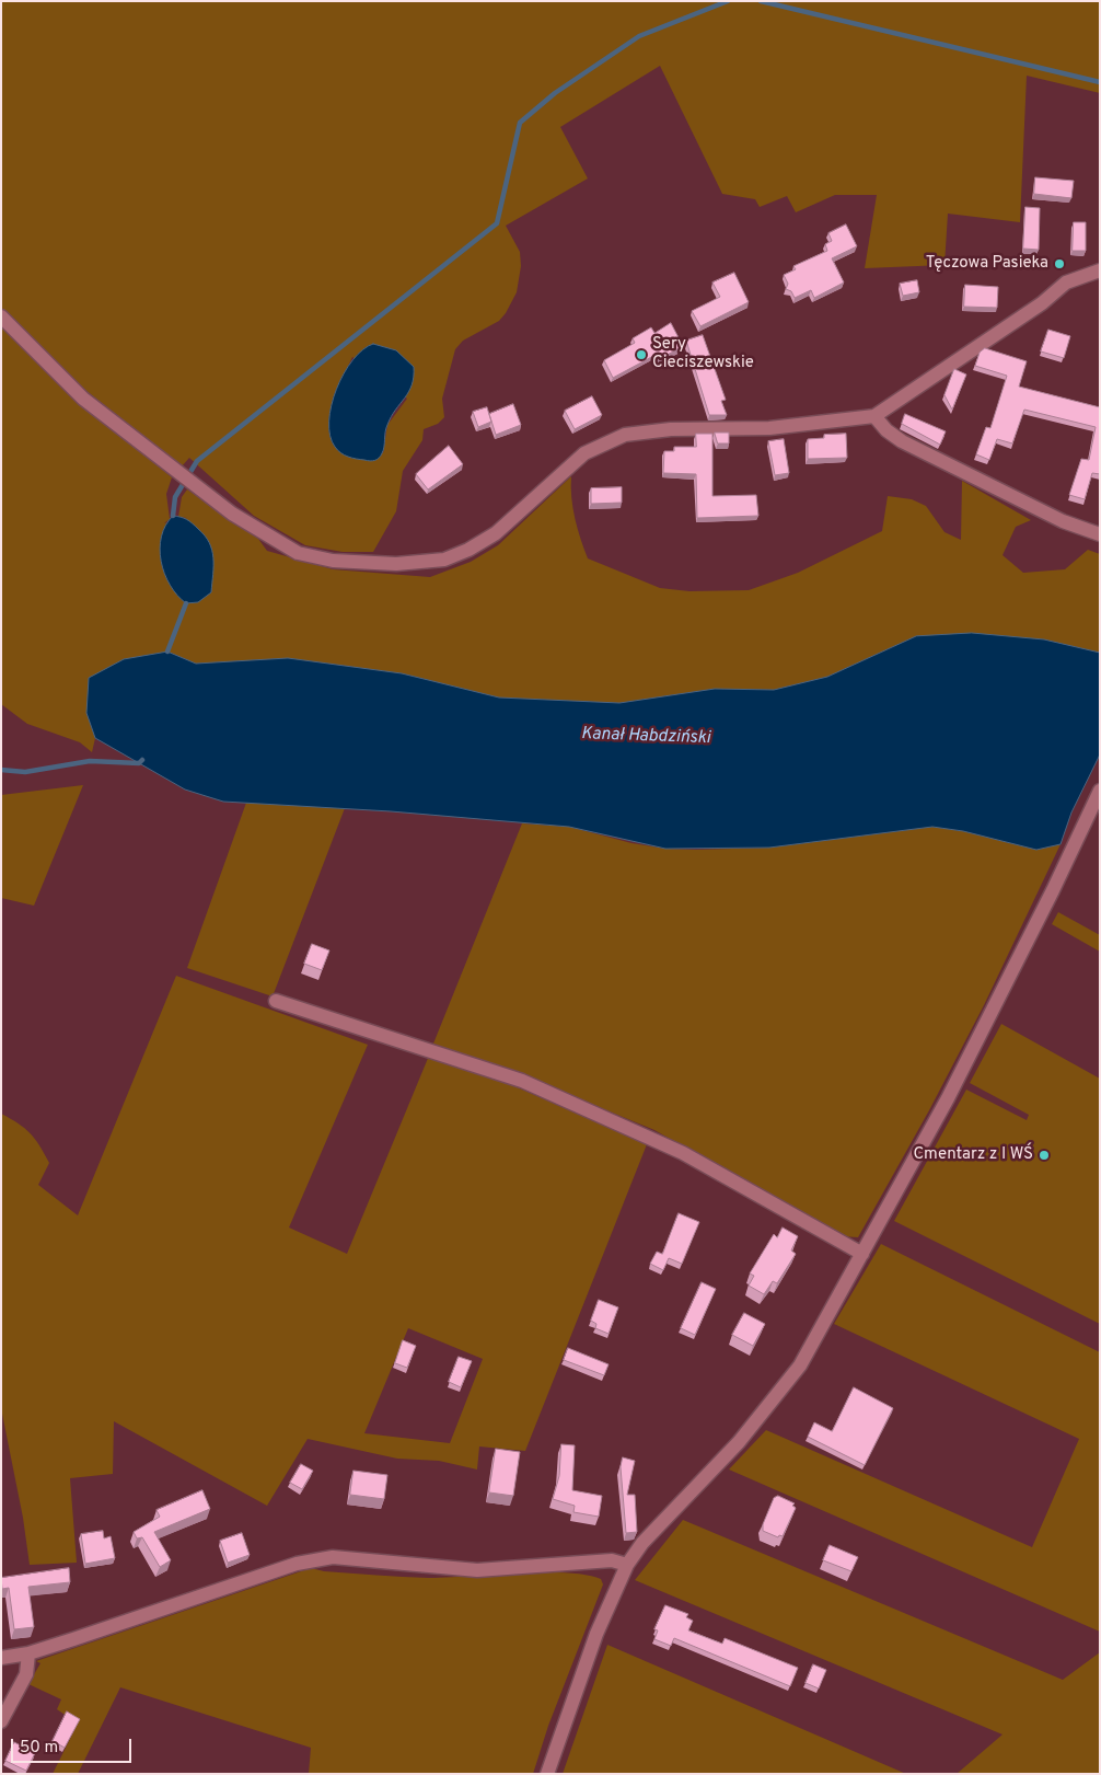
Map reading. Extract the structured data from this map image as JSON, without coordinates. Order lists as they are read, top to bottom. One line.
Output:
{"water":["Kanał Habdziński"],"places":["Tęczowa Pasieka","Sery Cieciszewskie","Cmentarz z I WŚ"],"scale_bar":"50 m"}
